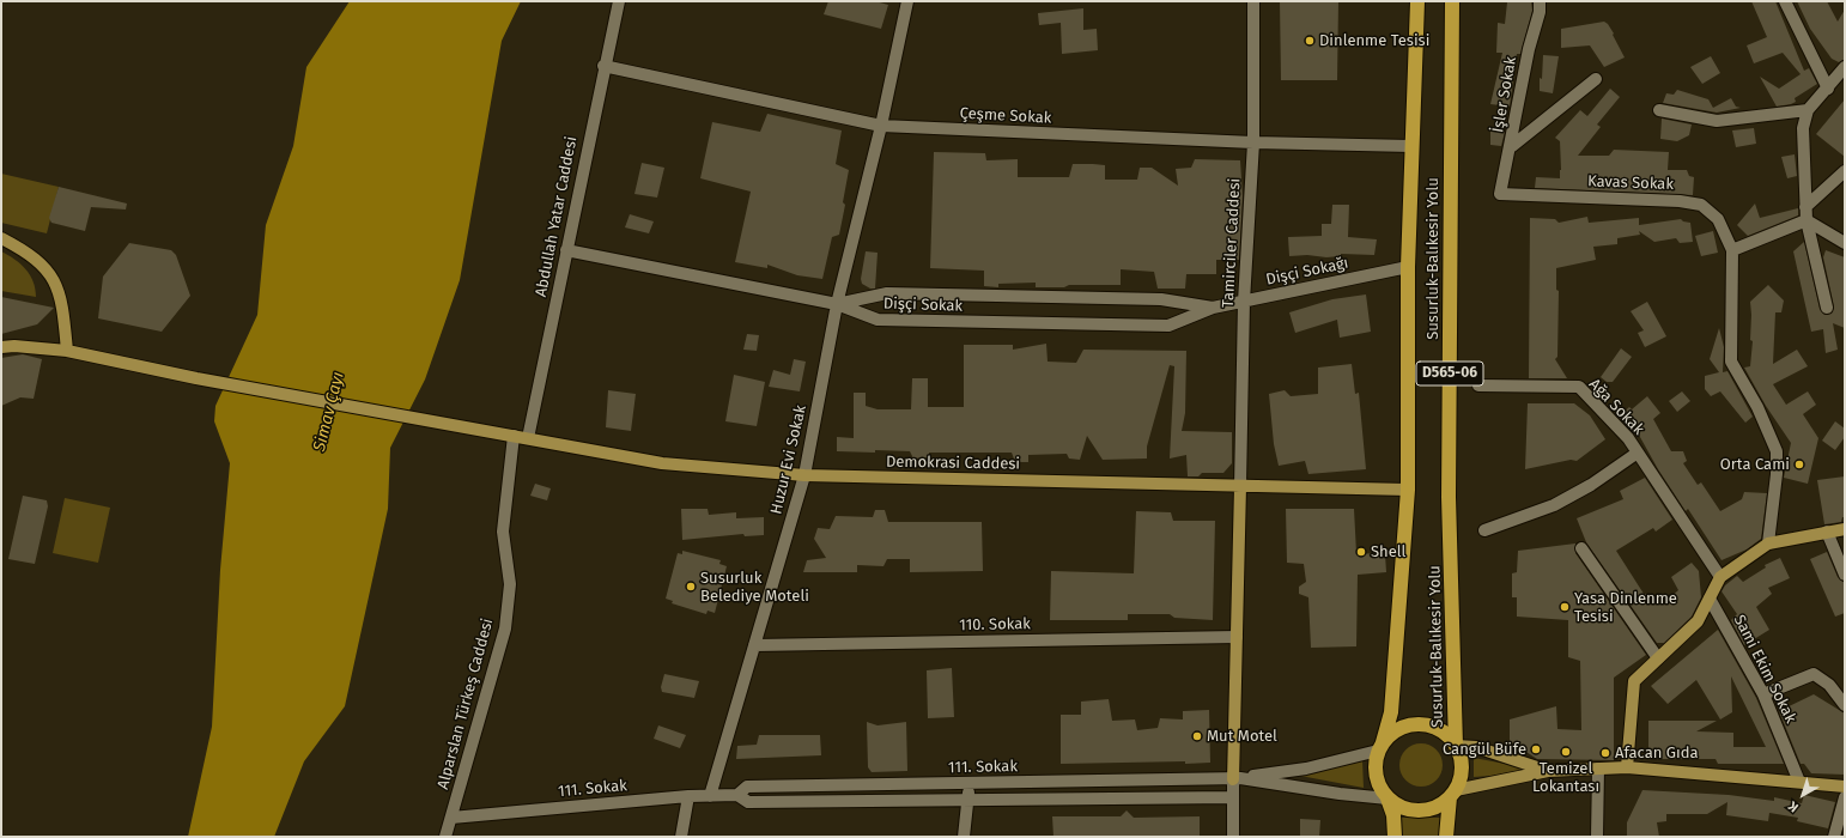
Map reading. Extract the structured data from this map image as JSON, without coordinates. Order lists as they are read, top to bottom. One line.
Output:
{"streets":{"highway":["Susurluk-Balıkesir Yolu","D565-06"],"main road":["Demokrasi Caddesi"],"street":["İşler Sokak","Çeşme Sokak","Kavas Sokak","Abdullah Yatar Caddesi","Tamirciler Caddesi","Dişçi Sokağı","Dişçi Sokak","Ağa Sokak","Huzur Evi Sokak","110. Sokak","Sami Ekim Sokak","Alparslan Türkeş Caddesi","111. Sokak"]},"crossings":[["İşler Sokak","Kavas Sokak"],["Çeşme Sokak","Abdullah Yatar Caddesi"],["Çeşme Sokak","Tamirciler Caddesi"],["Çeşme Sokak","Susurluk-Balıkesir Yolu"],["Çeşme Sokak","Huzur Evi Sokak"],["Abdullah Yatar Caddesi","Demokrasi Caddesi"],["Tamirciler Caddesi","Dişçi Sokağı"],["Tamirciler Caddesi","Demokrasi Caddesi"],["Susurluk-Balıkesir Yolu","Dişçi Sokağı"],["Susurluk-Balıkesir Yolu","Demokrasi Caddesi"],["Dişçi Sokağı","Dişçi Sokak"],["Dişçi Sokak","Huzur Evi Sokak"],["Huzur Evi Sokak","Demokrasi Caddesi"],["Huzur Evi Sokak","110. Sokak"],["Huzur Evi Sokak","111. Sokak"],["Demokrasi Caddesi","Alparslan Türkeş Caddesi"],["Alparslan Türkeş Caddesi","111. Sokak"]],"water":["Simav Çayı"],"places":["Dinlenme Tesisi","Orta Cami","Shell","Susurluk Belediye Moteli","Yasa Dinlenme Tesisi","Mut Motel","Cangül Büfe","Temizel Lokantası","Afacan Gıda"],"north":"bottom left"}
